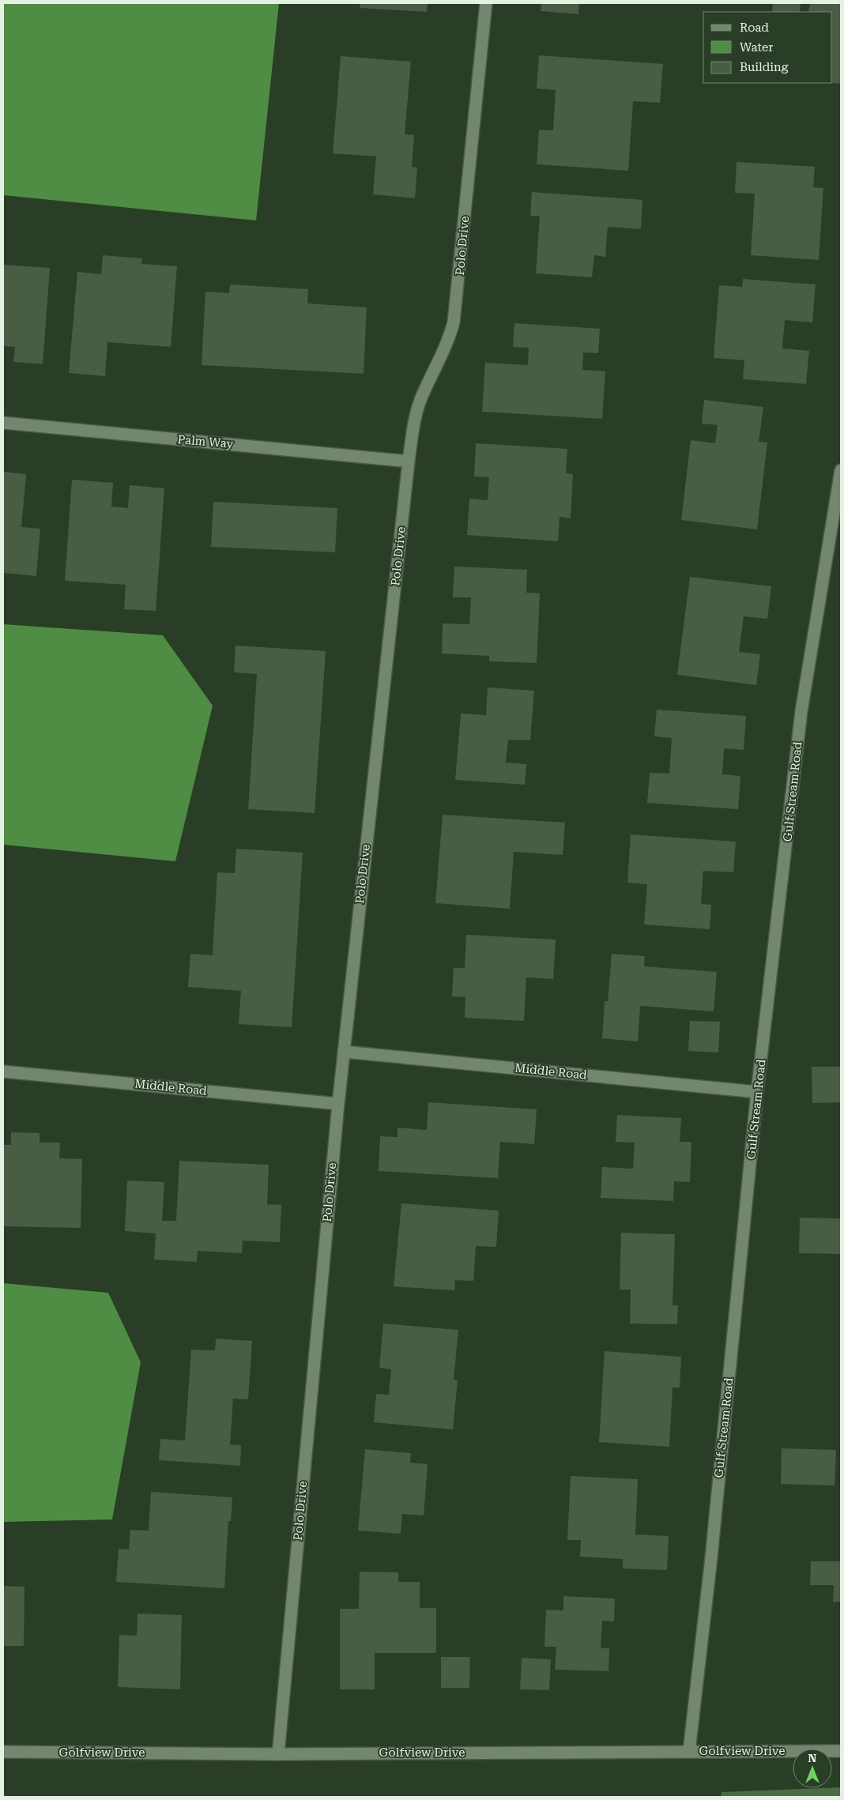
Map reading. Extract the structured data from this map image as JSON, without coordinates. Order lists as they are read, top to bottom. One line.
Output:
{"streets":{"street":["Polo Drive","Palm Way","Gulf Stream Road","Middle Road","Golfview Drive"]},"crossings":[["Polo Drive","Palm Way"],["Polo Drive","Middle Road"],["Polo Drive","Golfview Drive"],["Gulf Stream Road","Middle Road"],["Gulf Stream Road","Golfview Drive"]],"legend":["Road","Water","Building"],"north":"top"}
